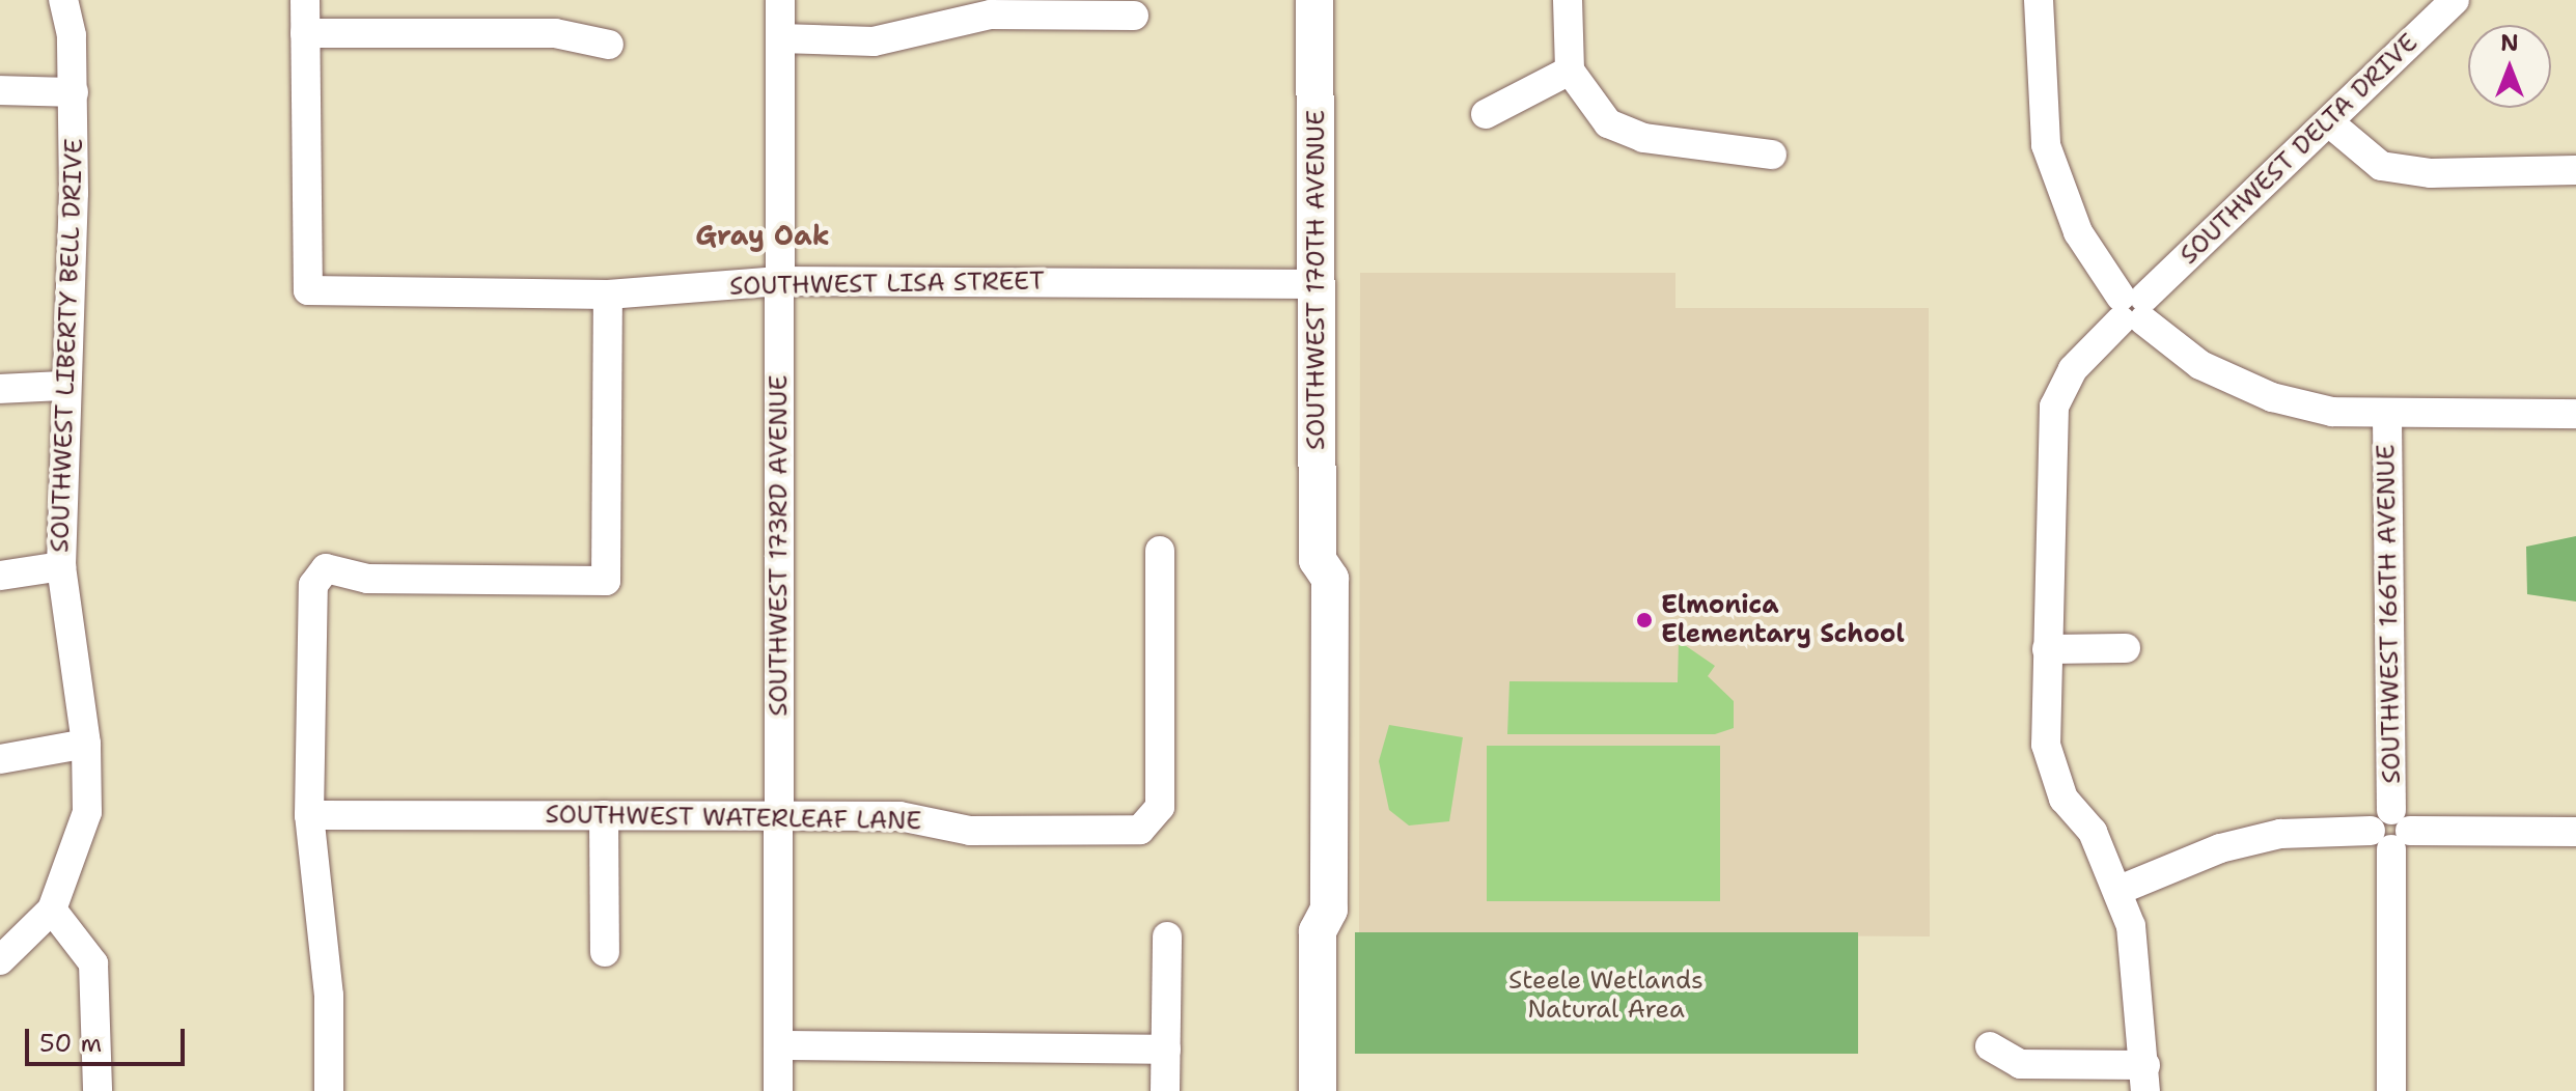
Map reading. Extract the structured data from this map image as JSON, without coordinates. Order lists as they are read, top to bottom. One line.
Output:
{"streets":{"main road":["SOUTHWEST 170TH AVENUE"],"street":["SOUTHWEST DELTA DRIVE","SOUTHWEST LISA STREET","SOUTHWEST LIBERTY BELL DRIVE","SOUTHWEST 173RD AVENUE","SOUTHWEST 166TH AVENUE","SOUTHWEST WATERLEAF LANE"]},"crossings":[["SOUTHWEST 170TH AVENUE","SOUTHWEST LISA STREET"],["SOUTHWEST LISA STREET","SOUTHWEST 173RD AVENUE"],["SOUTHWEST 173RD AVENUE","SOUTHWEST WATERLEAF LANE"]],"districts":["Gray Oak"],"parks":["Steele Wetlands Natural Area"],"places":["Elmonica Elementary School"],"scale_bar":"50 m","north":"top"}
